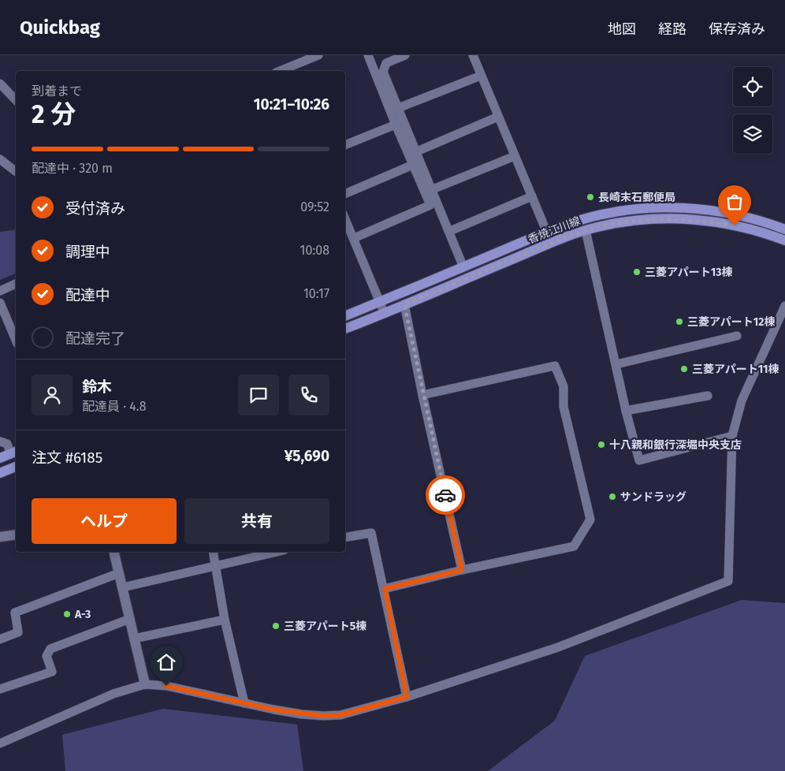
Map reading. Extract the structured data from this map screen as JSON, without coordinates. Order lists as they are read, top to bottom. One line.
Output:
{"streets":{"main road":["香焼江川線"]},"places":["長崎末石郵便局","三菱アパート13棟","三菱アパート12棟","三菱アパート11棟","十八親和銀行深堀中央支店","サンドラッグ","A-3","三菱アパート5棟"],"page":{"header":"Quickbag","nav":["地図","経路","保存済み"],"heading":["2 分","到着まで","10:21–10:26"],"panel":["鈴木","配達員 · 4.8","注文 #6185","¥5,690"],"bar":"配達中 · 320 m","list":[["受付済み","09:52"],["調理中","10:08"],["配達中","10:17"],"配達完了"],"buttons":["ヘルプ","共有"]}}
